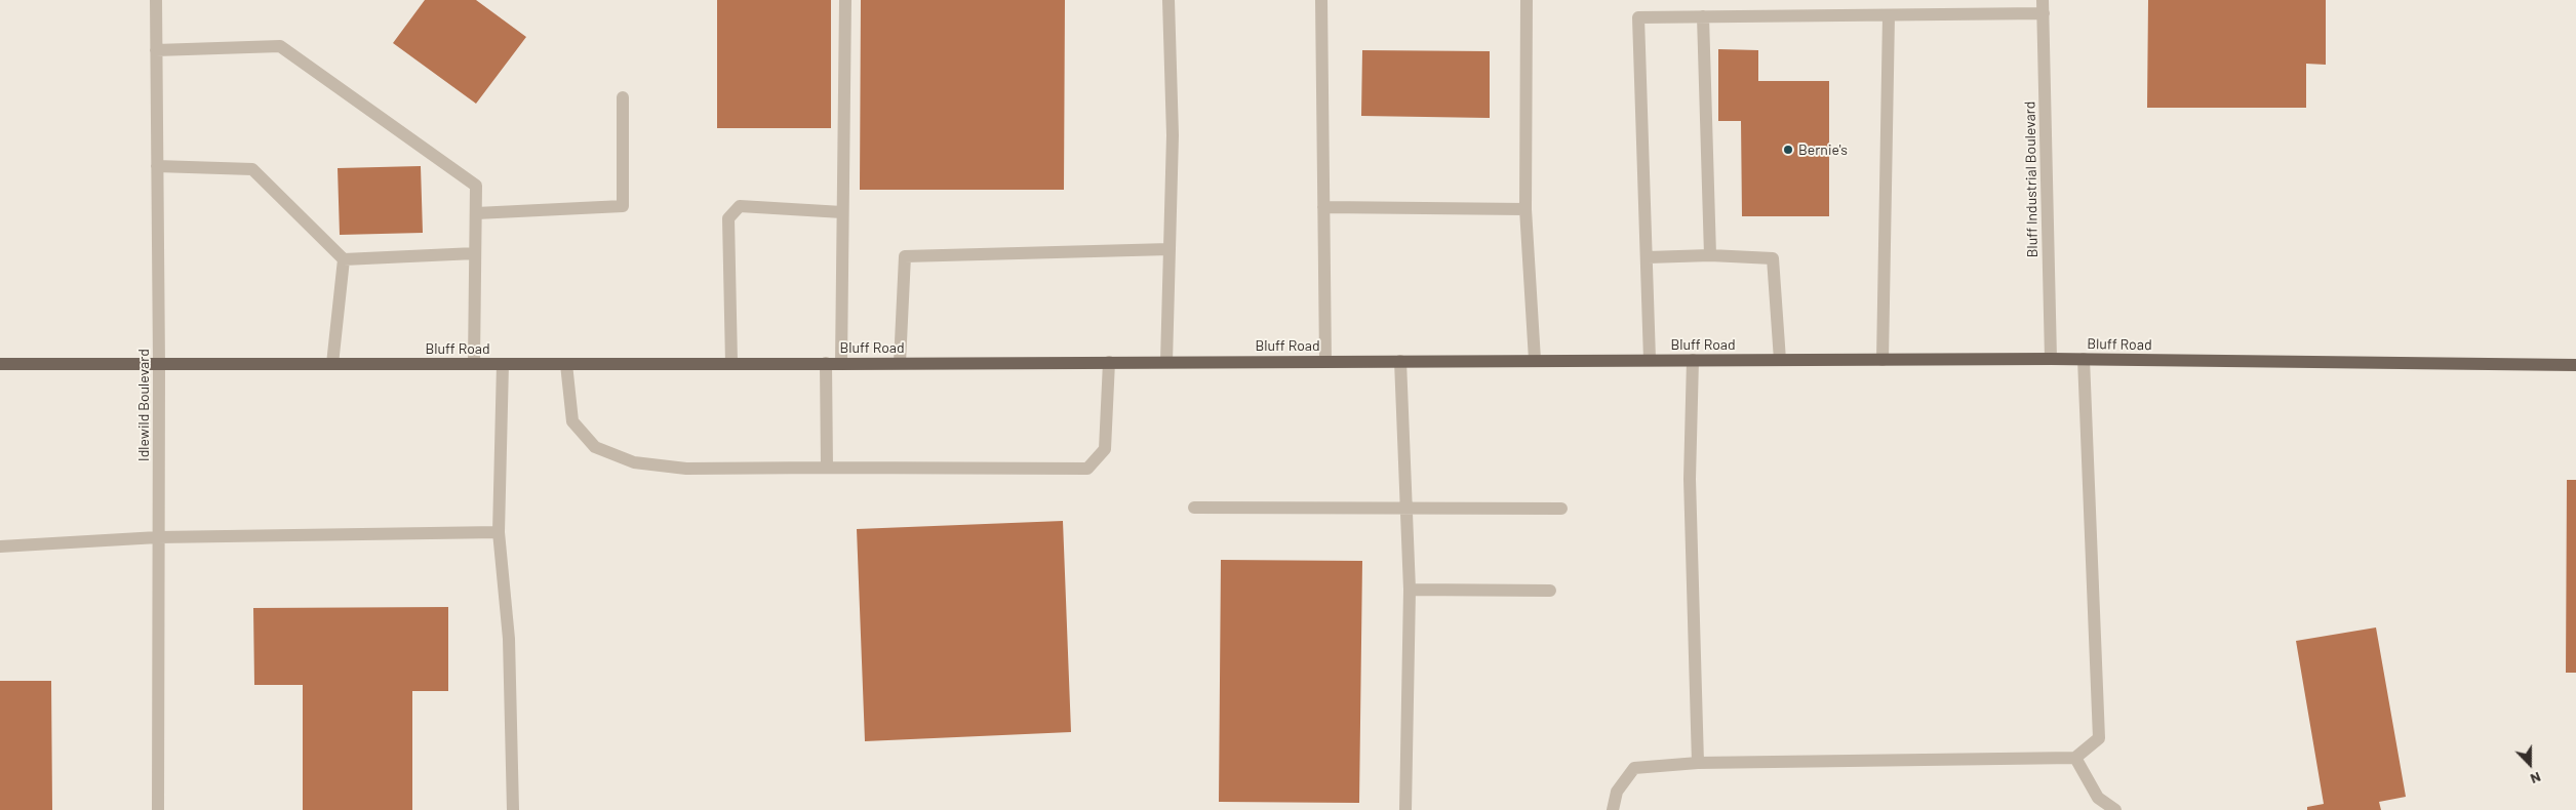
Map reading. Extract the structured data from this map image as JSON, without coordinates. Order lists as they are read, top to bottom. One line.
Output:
{"streets":{"main road":["Bluff Road"],"street":["Bluff Industrial Boulevard","Idlewild Boulevard"]},"crossings":[["Bluff Industrial Boulevard","Bluff Road"],["Bluff Road","Idlewild Boulevard"]],"places":["Bernie's"],"north":"bottom"}
